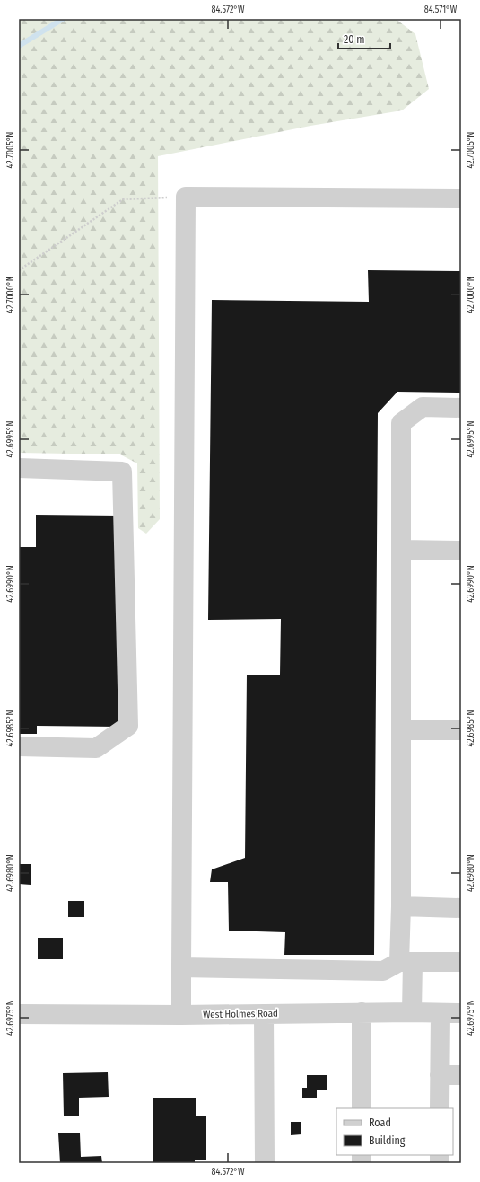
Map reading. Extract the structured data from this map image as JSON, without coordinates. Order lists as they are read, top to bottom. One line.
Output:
{"streets":{"street":["West Holmes Road"]},"legend":["Road","Building"],"scale_bar":"20 m","coordinates":["84.572°W","84.571°W","42.7005°N","42.7000°N","42.6995°N","42.6990°N","42.6985°N","42.6980°N","42.6975°N"]}
